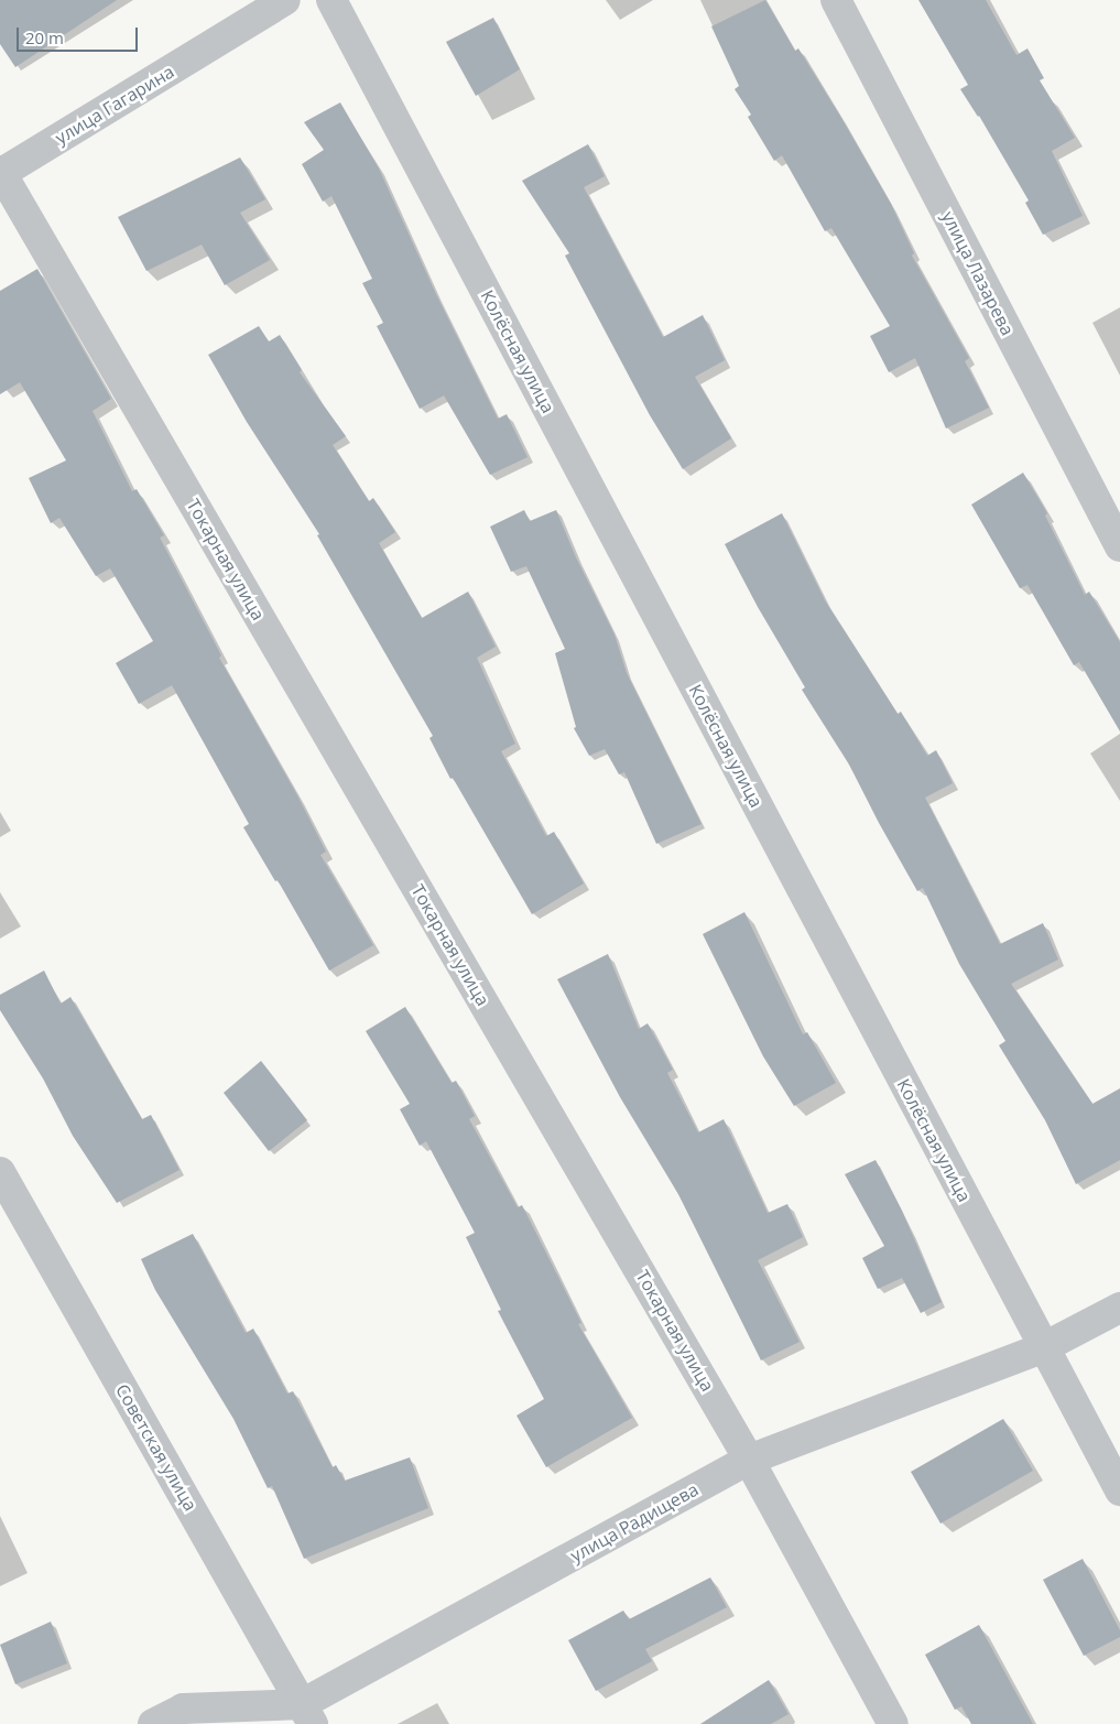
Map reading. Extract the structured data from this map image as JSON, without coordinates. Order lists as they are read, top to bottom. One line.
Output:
{"streets":{"street":["улица Гагарина","улица Лазарева","Колёсная улица","Токарная улица","Советская улица","улица Радищева"]},"crossings":[["улица Гагарина","Токарная улица"],["Колёсная улица","улица Радищева"],["Токарная улица","улица Радищева"],["Советская улица","улица Радищева"]],"scale_bar":"20 m"}
